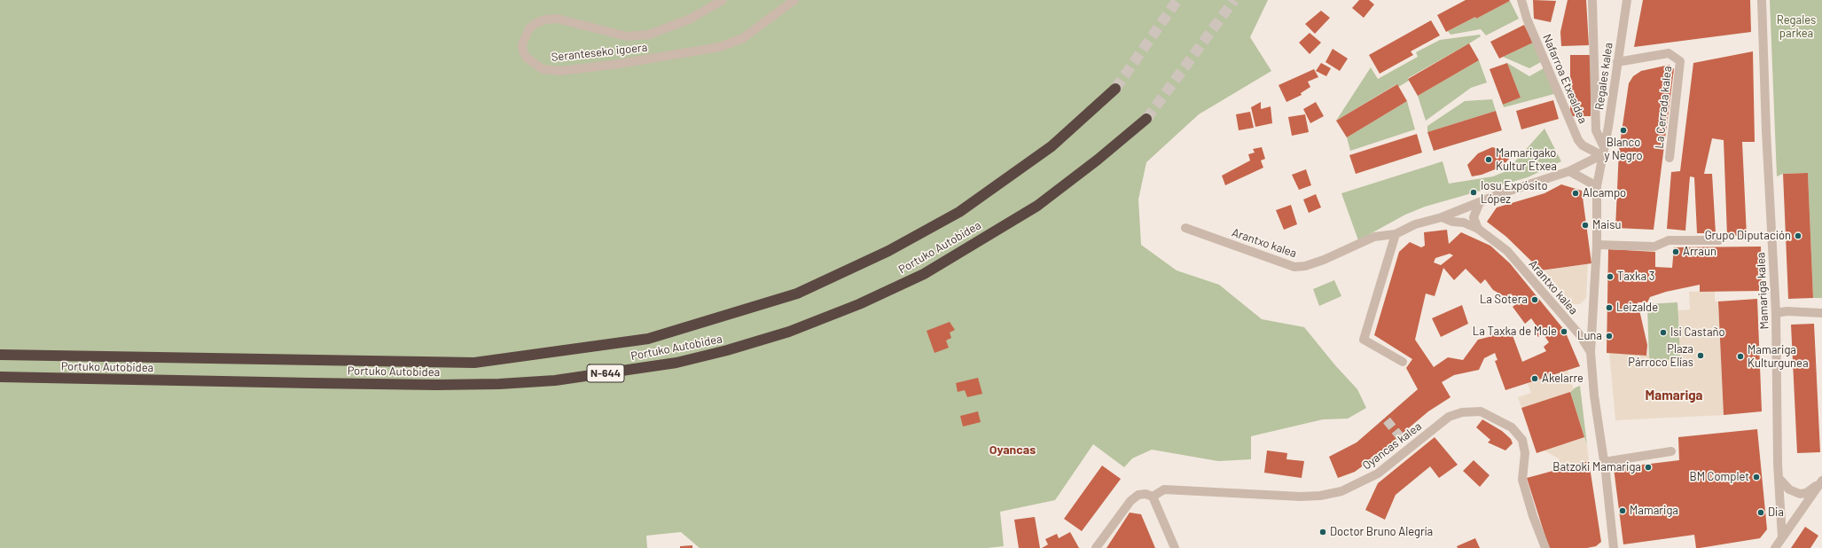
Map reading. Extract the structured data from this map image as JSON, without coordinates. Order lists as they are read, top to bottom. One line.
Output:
{"streets":{"highway":["Portuko Autobidea","N-644"],"street":["Seranteseko igoera","Regales kalea","Nafarroa Etxealdea","La Cerrada kalea","Arantxo kalea","Mamariga kalea","Oyancas kalea"]},"crossings":[["Regales kalea","Nafarroa Etxealdea"],["Regales kalea","La Cerrada kalea"],["Regales kalea","Arantxo kalea"],["Nafarroa Etxealdea","Arantxo kalea"]],"districts":["Mamariga","Oyancas"],"parks":["Regales parkea"],"places":["Blanco y Negro","Mamarigako Kultur Etxea","Iosu Expósito López","Alcampo","Maisu","Grupo Diputación","Arraun","Taxka 3","La Sotera","Leizalde","La Taxka de Mole","Isi Castaño","Luna","Plaza Párroco Elías","Mamariga Kulturgunea","Akelarre","Batzoki Mamariga","BM Complet","Mamariga","Dia","Doctor Bruno Alegría"]}
